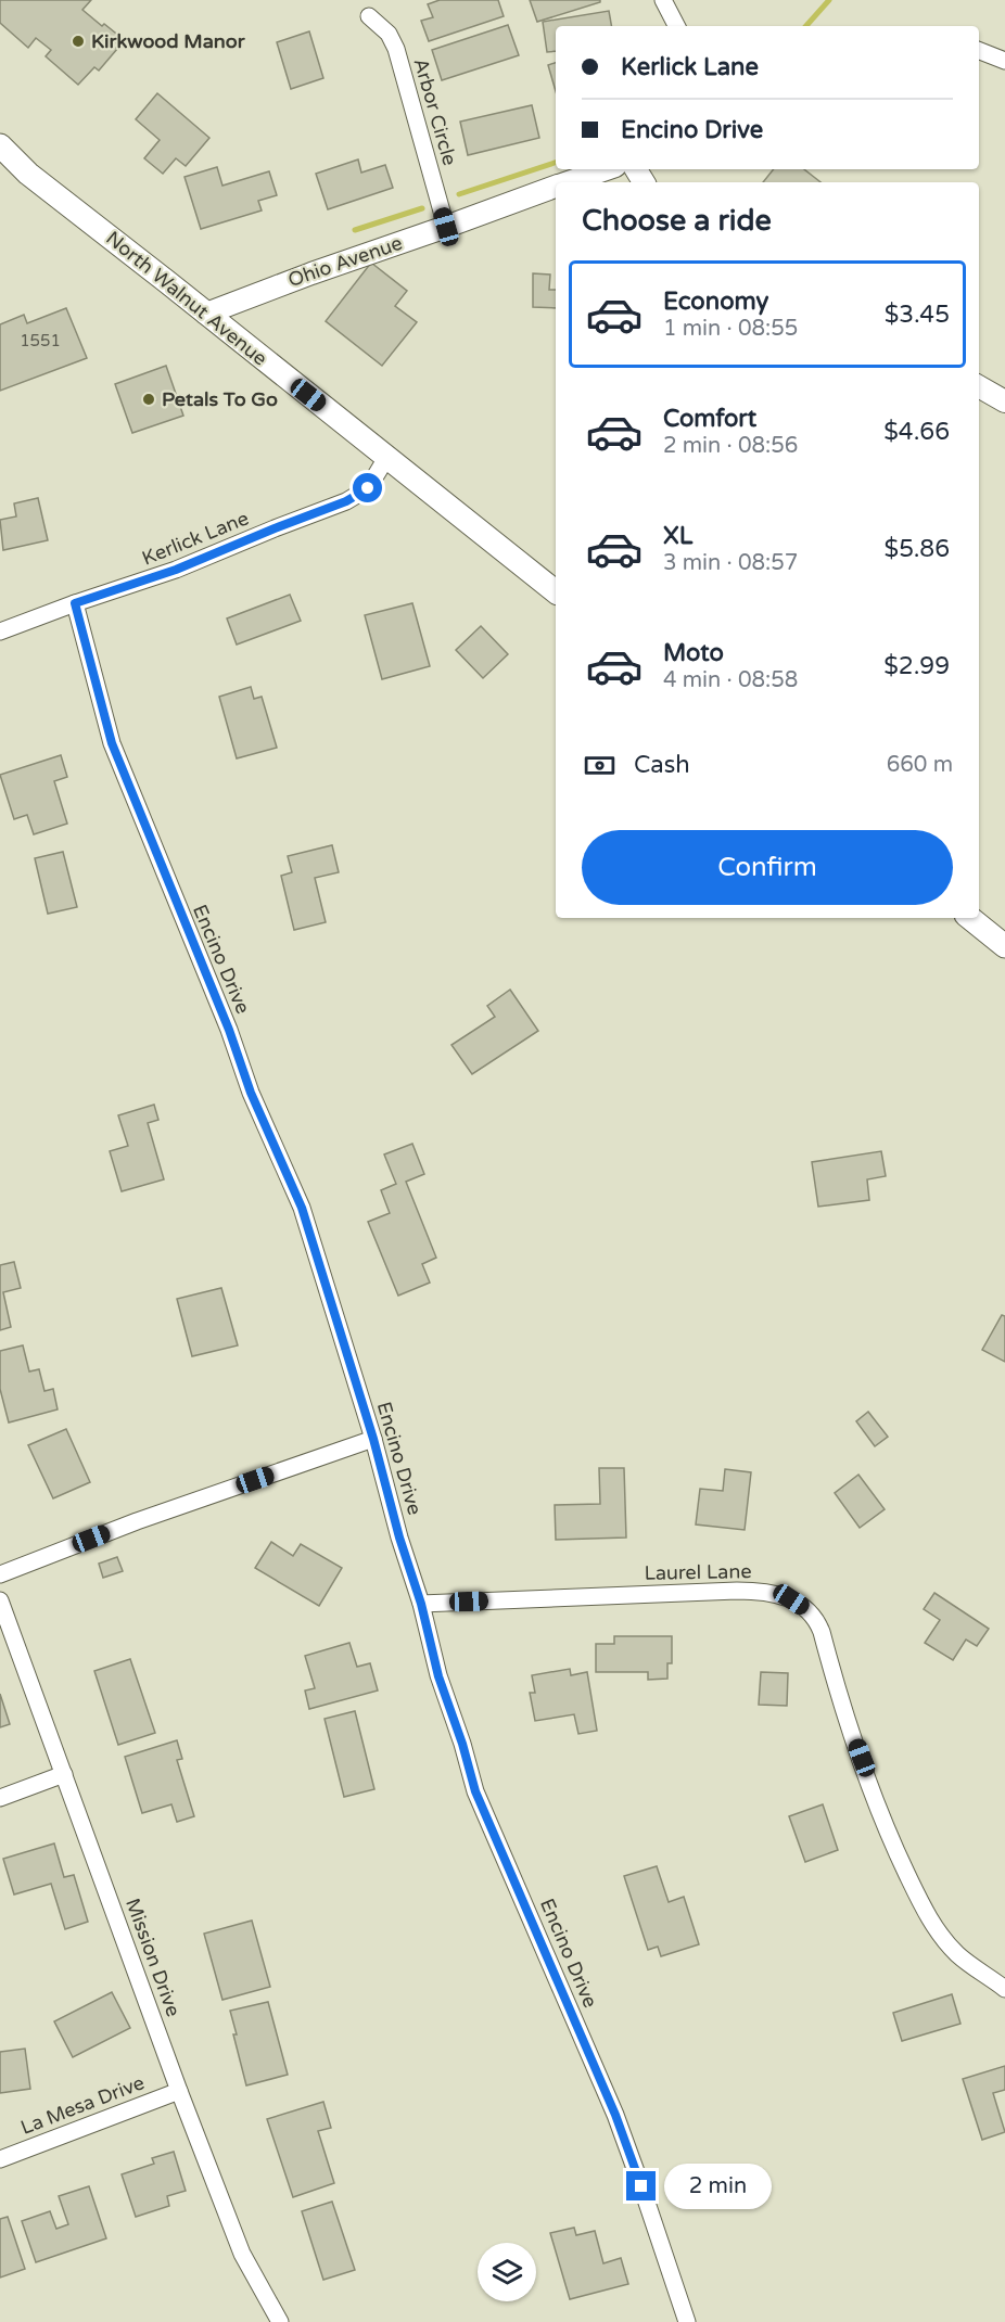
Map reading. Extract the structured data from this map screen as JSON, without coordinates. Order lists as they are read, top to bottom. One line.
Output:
{"streets":{"main road":["North Walnut Avenue"],"street":["Arbor Circle","Ohio Avenue","Kerlick Lane","Encino Drive","Laurel Lane","Mission Drive","La Mesa Drive"]},"crossings":[["Arbor Circle","Ohio Avenue"],["Ohio Avenue","North Walnut Avenue"],["North Walnut Avenue","Kerlick Lane"],["Kerlick Lane","Encino Drive"],["Encino Drive","Laurel Lane"],["Mission Drive","La Mesa Drive"]],"places":["Kirkwood Manor","Petals To Go"],"house_numbers":["1551"],"page":{"banner":["Kerlick Lane","Encino Drive"],"heading":"Choose a ride","list":[{"name":"Economy","note":"1 min · 08:55","value":"$3.45"},{"name":"Comfort","note":"2 min · 08:56","value":"$4.66"},{"name":"XL","note":"3 min · 08:57","value":"$5.86"},{"name":"Moto","note":"4 min · 08:58","value":"$2.99"}],"pay":["Cash","660 m"],"buttons":"Confirm","bubble":"2 min"}}
